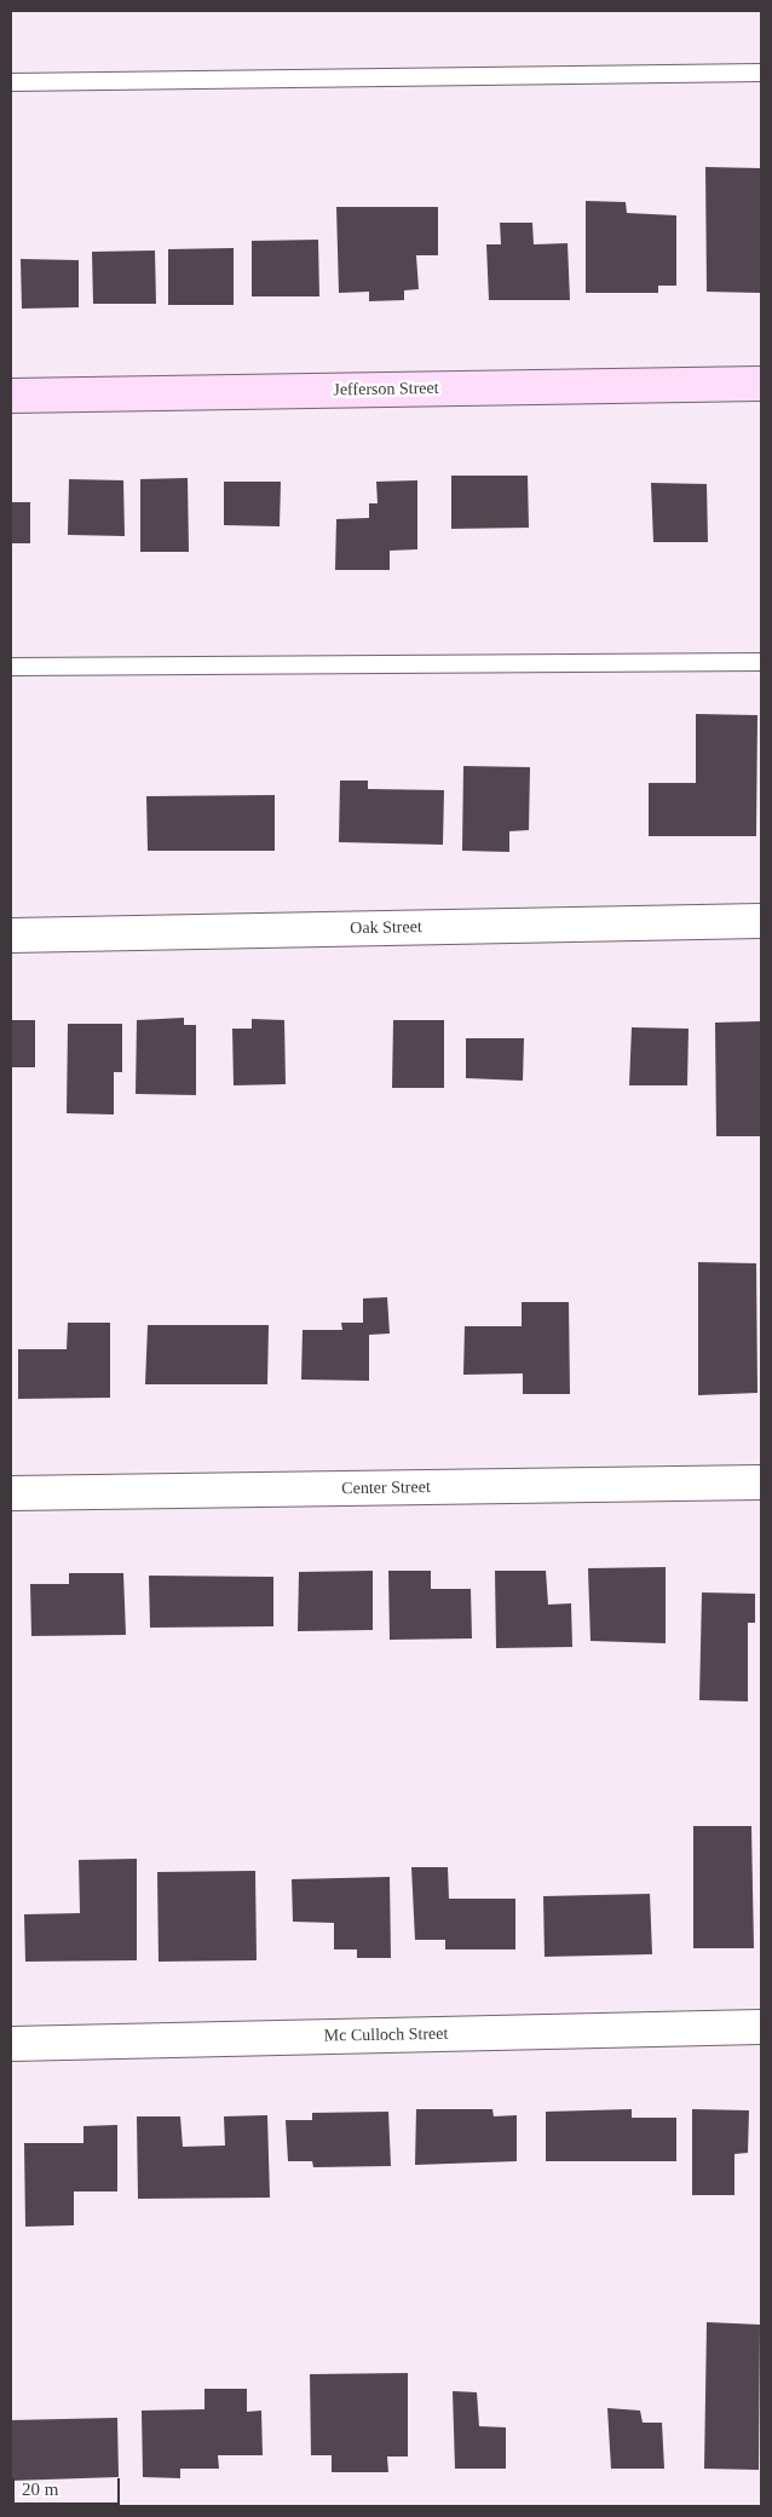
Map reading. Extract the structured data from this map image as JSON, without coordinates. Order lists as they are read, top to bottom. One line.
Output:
{"streets":{"street":["Jefferson Street","Oak Street","Center Street","Mc Culloch Street"]},"scale_bar":"20 m"}
